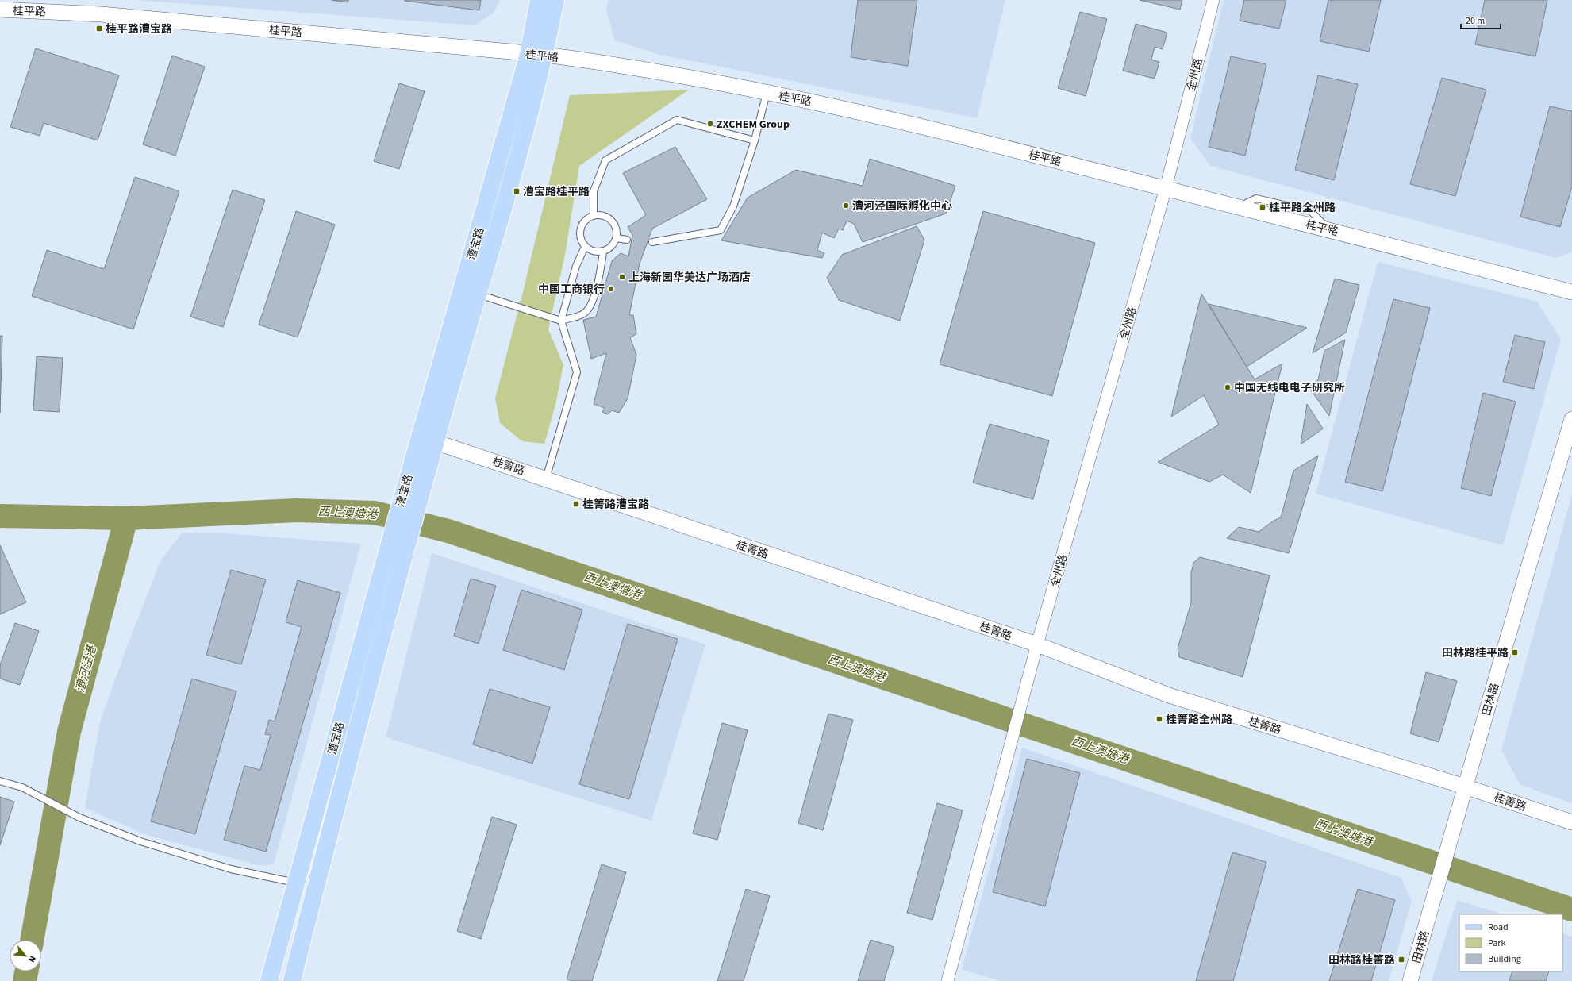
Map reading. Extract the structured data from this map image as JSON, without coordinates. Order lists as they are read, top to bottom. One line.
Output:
{"streets":{"main road":["漕宝路"],"street":["桂平路","全州路","桂箐路","田林路"]},"crossings":[["桂平路","全州路"],["桂平路","漕宝路"],["全州路","桂箐路"],["漕宝路","桂箐路"],["桂箐路","田林路"]],"water":["西上澳塘港","漕河泾港"],"places":{"transit":["桂平路漕宝路","漕宝路桂平路","桂平路全州路","桂箐路漕宝路","田林路桂平路","桂箐路全州路","田林路桂箐路"],"other":["ZXCHEM Group","漕河泾国际孵化中心","上海新园华美达广场酒店","中国工商银行","中国无线电电子研究所"]},"legend":["Road","Park","Building"],"scale_bar":"20 m","north":"bottom right"}
